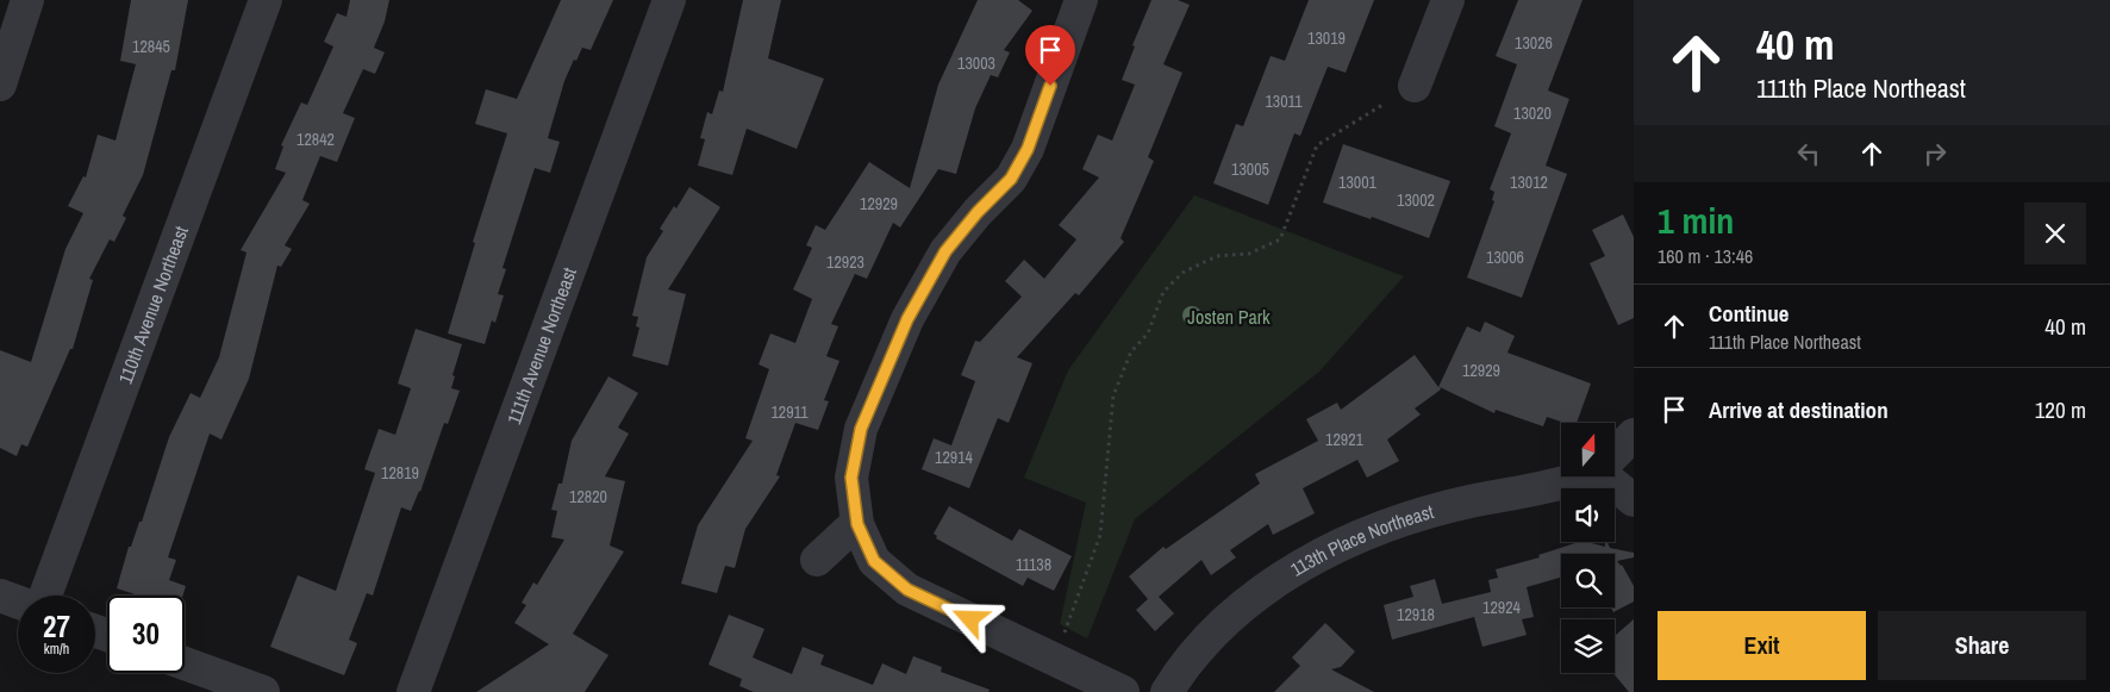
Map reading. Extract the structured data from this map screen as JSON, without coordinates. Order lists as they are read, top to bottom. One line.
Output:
{"streets":{"street":["110th Avenue Northeast","111th Avenue Northeast","113th Place Northeast"]},"parks":["Josten Park"],"house_numbers":["13019","13026","12845","13003","13011","13020","12842","13005","13001","13012","13002","12929","13006","12923","12929","12911","12921","12914","12819","12820","11138","12924","12918"],"north":"top","page":{"turn":["40 m","111th Place Northeast"],"heading":["1 min","160 m · 13:46"],"list":[{"name":"Continue","note":"111th Place Northeast","value":"40 m"},{"name":"Arrive at destination","value":"120 m"}],"speed":"27 km/h","limit":"30","buttons":["Exit","Share"]}}
